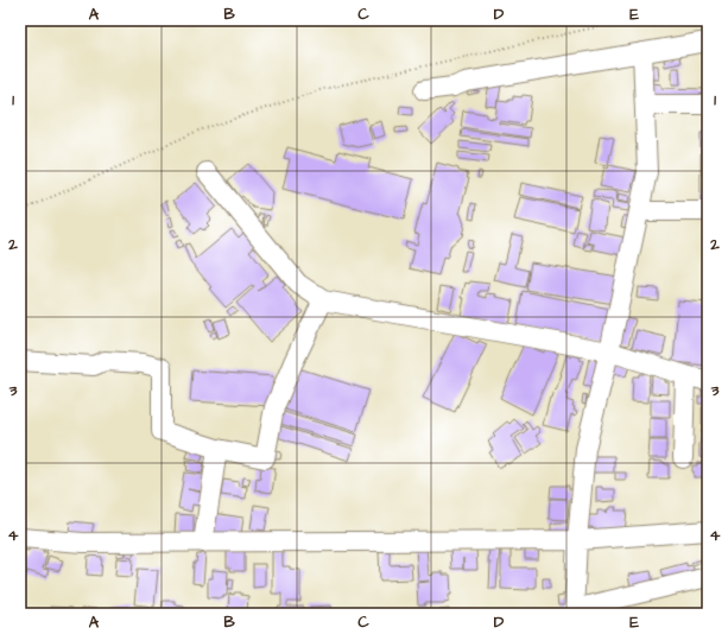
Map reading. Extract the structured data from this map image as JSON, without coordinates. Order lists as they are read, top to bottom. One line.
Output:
{"grid":{"columns":["A","B","C","D","E"],"rows":["1","2","3","4"]}}
